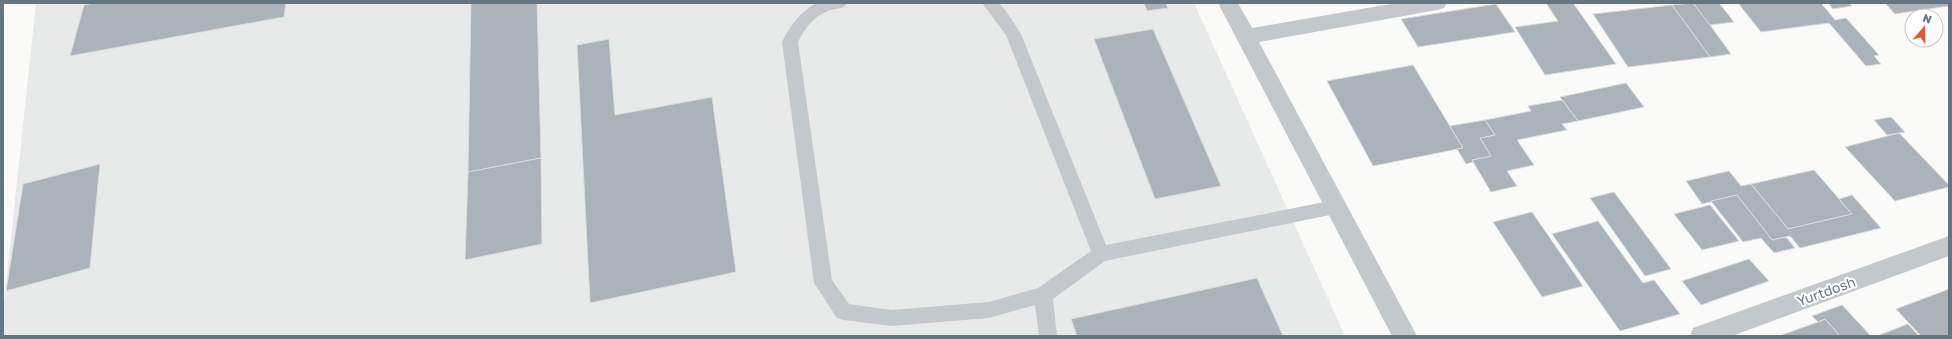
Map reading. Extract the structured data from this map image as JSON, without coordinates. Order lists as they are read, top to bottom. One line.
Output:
{"streets":{"street":["Yurtdosh"]},"north":"top"}
